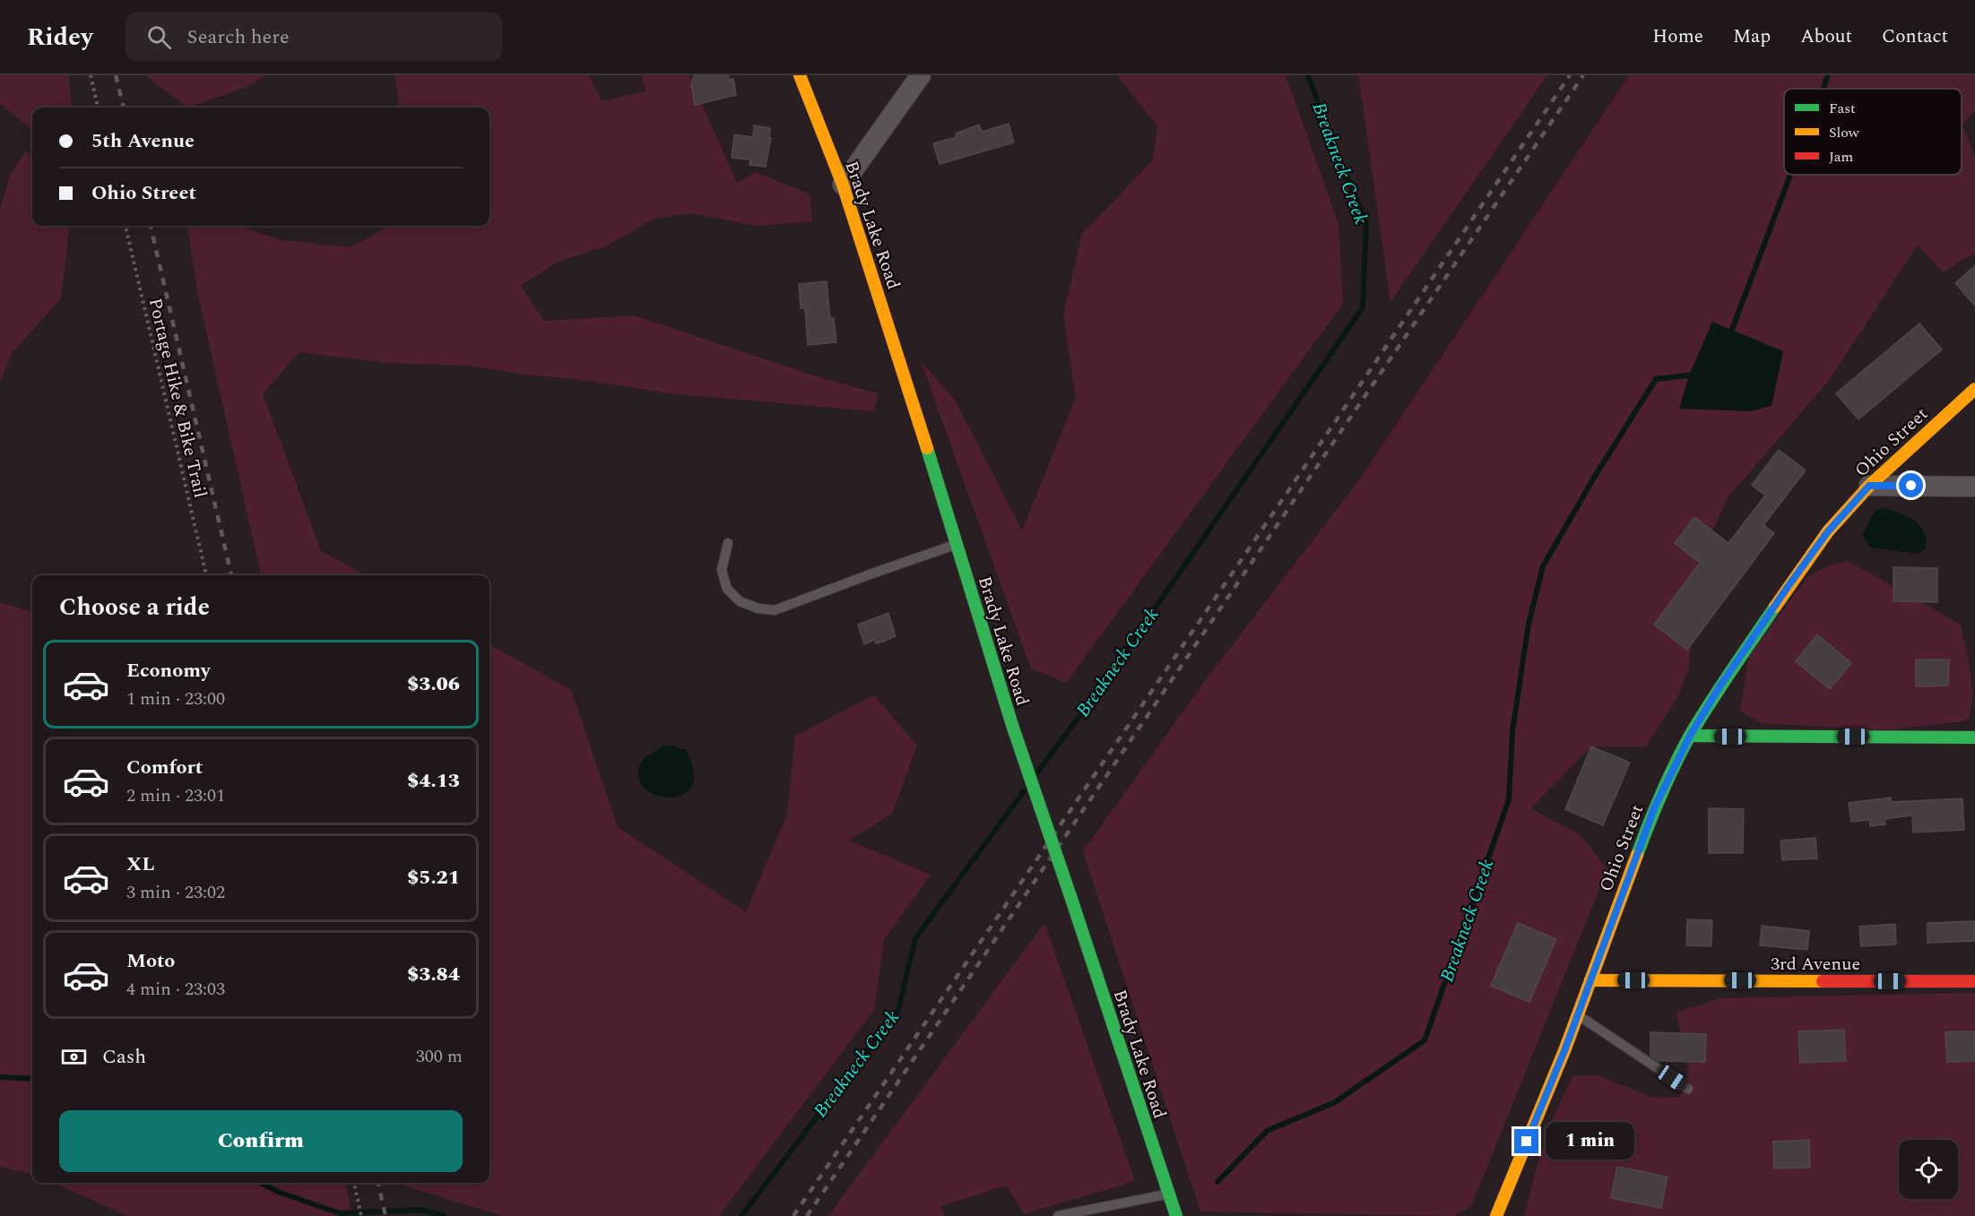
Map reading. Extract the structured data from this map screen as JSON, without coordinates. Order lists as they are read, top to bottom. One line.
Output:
{"streets":{"street":["Brady Lake Road","Ohio Street","3rd Avenue"],"path":["Portage Hike & Bike Trail"]},"crossings":[["Ohio Street","3rd Avenue"]],"water":["Breakneck Creek"],"legend":["Fast","Slow","Jam"],"page":{"header":"Ridey","search":"Search here","nav":["Home","Map","About","Contact"],"banner":["5th Avenue","Ohio Street"],"heading":"Choose a ride","list":[{"name":"Economy","note":"1 min · 23:00","value":"$3.06"},{"name":"Comfort","note":"2 min · 23:01","value":"$4.13"},{"name":"XL","note":"3 min · 23:02","value":"$5.21"},{"name":"Moto","note":"4 min · 23:03","value":"$3.84"}],"pay":["Cash","300 m"],"buttons":"Confirm","bubble":"1 min"}}
